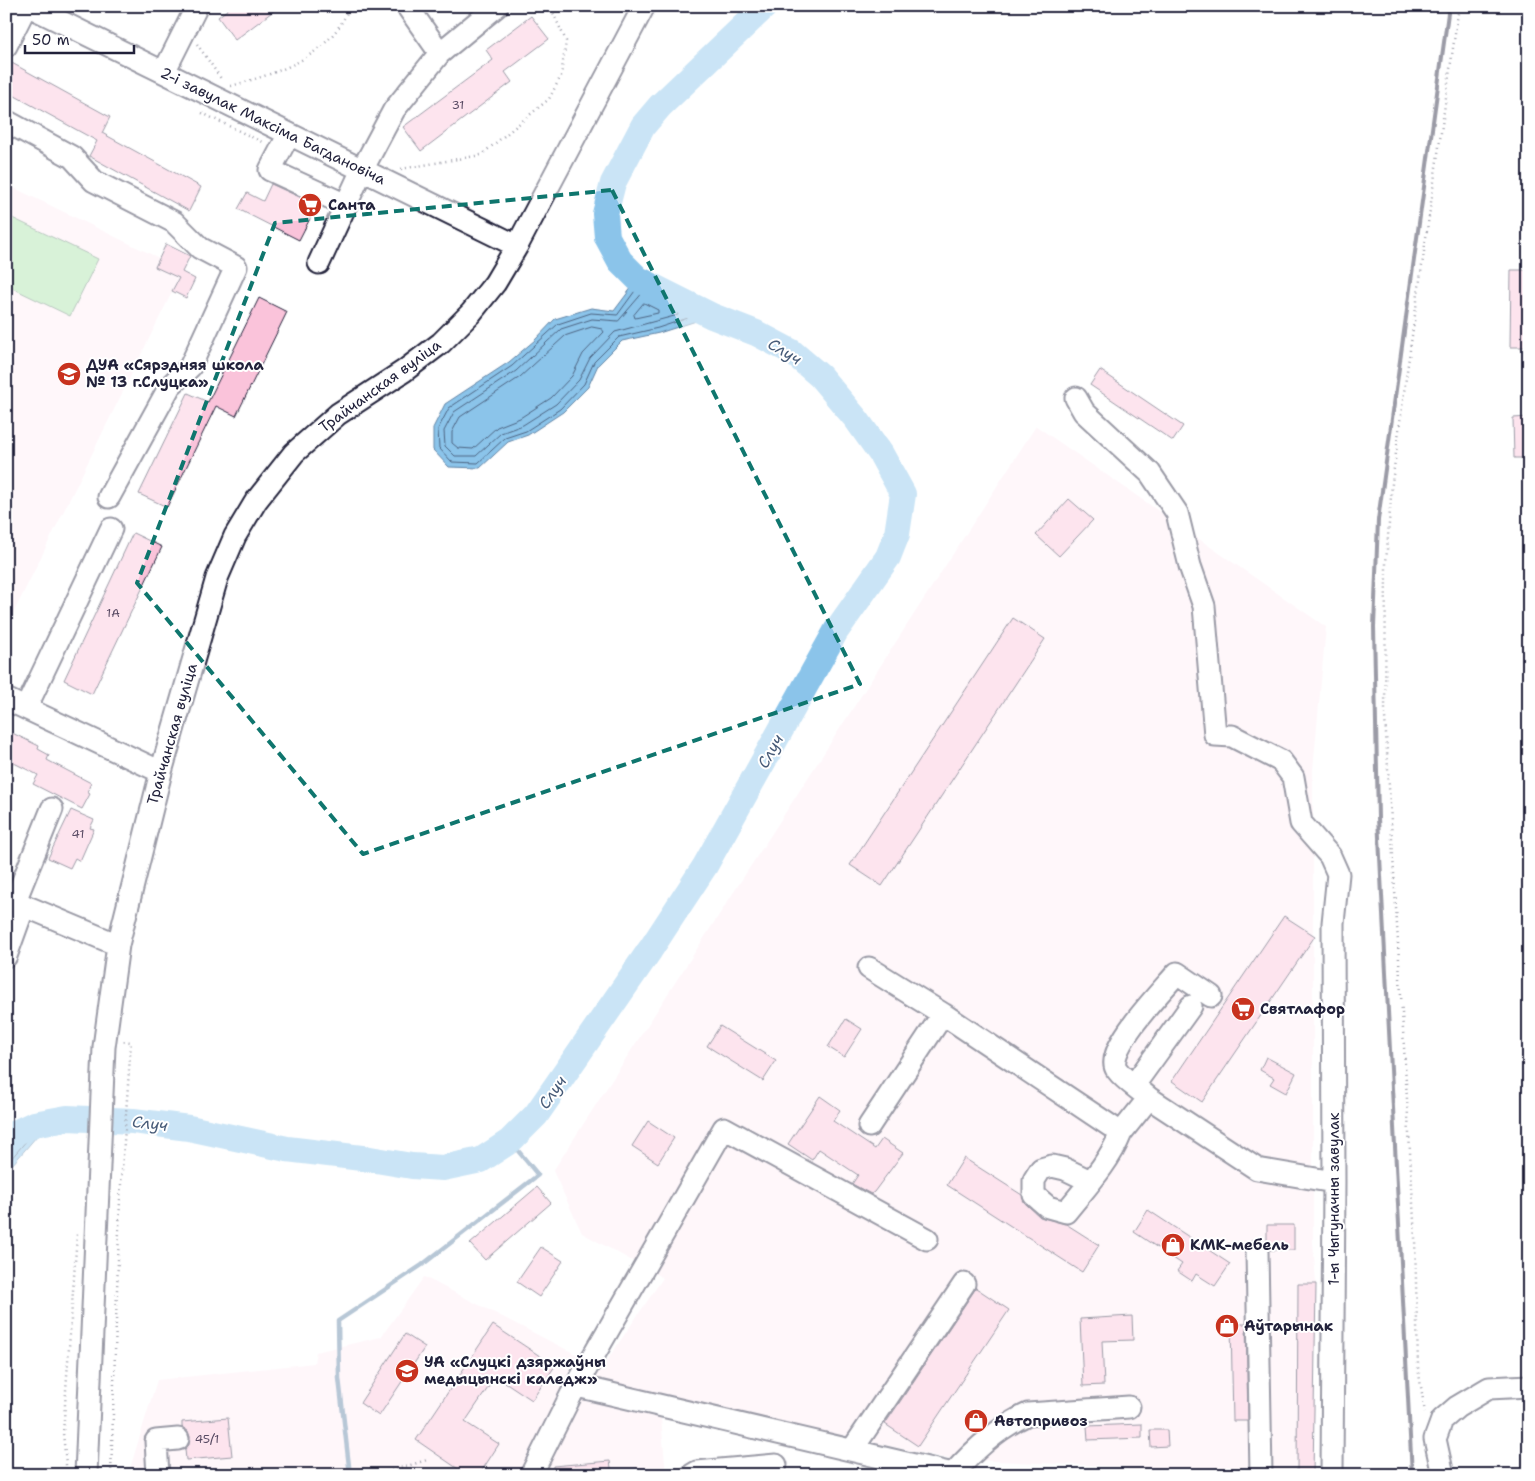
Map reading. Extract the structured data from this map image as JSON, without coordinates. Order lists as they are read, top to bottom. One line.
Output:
{"streets":{"street":["2-і завулак Максіма Багдановіча","Трайчанская вуліца","1-ы Чыгуначны завулак"]},"crossings":[["2-і завулак Максіма Багдановіча","Трайчанская вуліца"]],"water":["Случ"],"places":{"supermarket":["Санта","Святлафор"],"school or university":["ДУА «Сярэдняя школа № 13 г.Слуцка»","УА «Слуцкі дзяржаўны медыцынскі каледж»"],"shop":["КМК-мебель","Аўтарынак","Автопривоз"]},"house_numbers":["31","1А","41","45/1"],"scale_bar":"50 m"}
